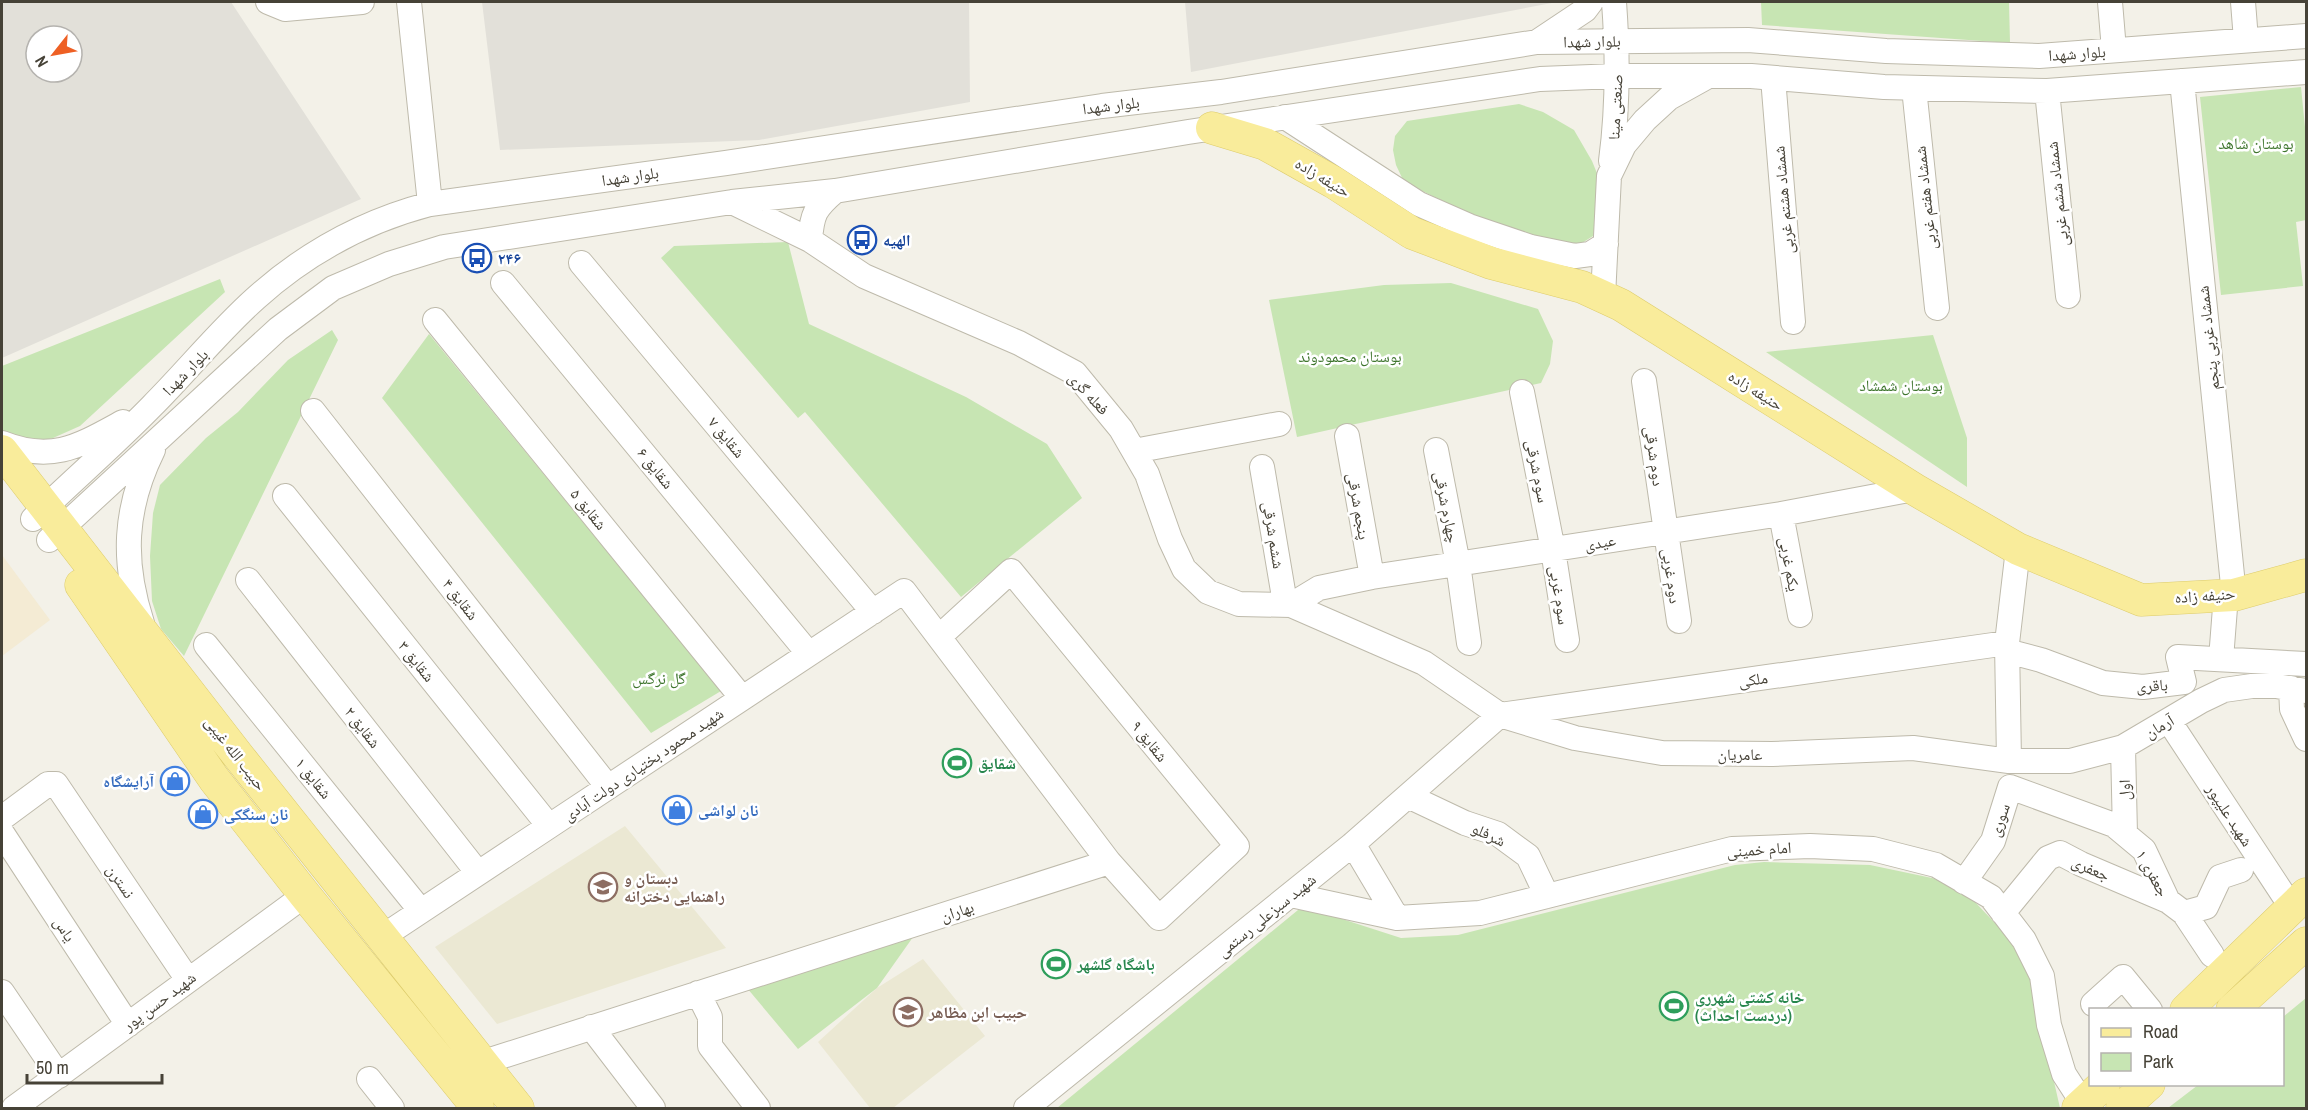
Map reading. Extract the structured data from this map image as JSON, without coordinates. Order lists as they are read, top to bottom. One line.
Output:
{"streets":{"main road":["حنیفه زاده","حبیب الله غیبی"],"street":["بلوار شهدا","صنعتی مینا","شمشاد ششم غربی","شمشاد هفتم غربی","شمشاد هشتم غربی","شمشاد غربی پنجم","فعله گری","شقایق ۷","دوم شرقی","شقایق ۶","سوم شرقی","پنجم شرقی","چهارم شرقی","شقایق ۵","ششم شرقی","عیدی","یکم غربی","دوم غربی","سوم غربی","شقایق ۴","شقایق ۳","ملکی","باقری","آرمان","شقایق ۲","شقایق ۹","عامریان","شهید محمود بختیاری دولت آبادی","شقایق ۱","اول","شهید علیپور","سوری","شرفلو","امام خمینی","جعفری","جعفری ۱","نسترن","بهاران","شهید سبزعلی رستمی","یاس","شهید حسن پور"]},"crossings":[["بلوار شهدا","صنعتی مینا"],["بلوار شهدا","حنیفه زاده"],["بلوار شهدا","شمشاد ششم غربی"],["بلوار شهدا","شمشاد هفتم غربی"],["بلوار شهدا","شمشاد هشتم غربی"],["بلوار شهدا","شمشاد غربی پنجم"],["بلوار شهدا","فعله گری"],["بلوار شهدا","حبیب الله غیبی"],["صنعتی مینا","حنیفه زاده"],["حنیفه زاده","شمشاد غربی پنجم"],["حنیفه زاده","عیدی"],["فعله گری","ششم شرقی"],["فعله گری","عیدی"],["فعله گری","عامریان"],["شقایق ۷","شهید محمود بختیاری دولت آبادی"],["دوم شرقی","عیدی"],["دوم شرقی","دوم غربی"],["شقایق ۶","شهید محمود بختیاری دولت آبادی"],["سوم شرقی","عیدی"],["سوم شرقی","سوم غربی"],["پنجم شرقی","عیدی"],["چهارم شرقی","عیدی"],["شقایق ۵","شهید محمود بختیاری دولت آبادی"],["ششم شرقی","عیدی"],["ششم شرقی","عامریان"],["عیدی","یکم غربی"],["عیدی","دوم غربی"],["عیدی","سوم غربی"],["عیدی","عامریان"],["شقایق ۴","شهید محمود بختیاری دولت آبادی"],["شقایق ۳","شهید محمود بختیاری دولت آبادی"],["ملکی","باقری"],["ملکی","عامریان"],["ملکی","شهید سبزعلی رستمی"],["آرمان","عامریان"],["آرمان","اول"],["آرمان","شهید علیپور"],["شقایق ۲","شهید محمود بختیاری دولت آبادی"],["شقایق ۹","شهید محمود بختیاری دولت آبادی"],["شقایق ۹","بهاران"],["حبیب الله غیبی","شهید محمود بختیاری دولت آبادی"],["حبیب الله غیبی","بهاران"],["حبیب الله غیبی","شهید حسن پور"],["عامریان","شهید سبزعلی رستمی"],["شهید محمود بختیاری دولت آبادی","شقایق ۱"],["اول","جعفری ۱"],["سوری","امام خمینی"],["سوری","جعفری ۱"],["شرفلو","امام خمینی"],["شرفلو","شهید سبزعلی رستمی"],["امام خمینی","جعفری"],["امام خمینی","شهید سبزعلی رستمی"],["جعفری","جعفری ۱"],["نسترن","شهید حسن پور"],["یاس","شهید حسن پور"]],"parks":["بوستان شاهد","بوستان محمودوند","بوستان شمشاد","گل نرگس"],"places":{"bus stop":["الهیه","۲۴۶"],"sports":["شقایق","باشگاه گلشهر","خانه کشتی شهرری (دردست احداث)"],"shop":["آرایشگاه","نان لواشی","نان سنگکی"],"school or university":["دبستان و راهنمایی دخترانه","حبیب ابن مظاهر"]},"legend":["Road","Park"],"scale_bar":"50 m","north":"bottom left"}
